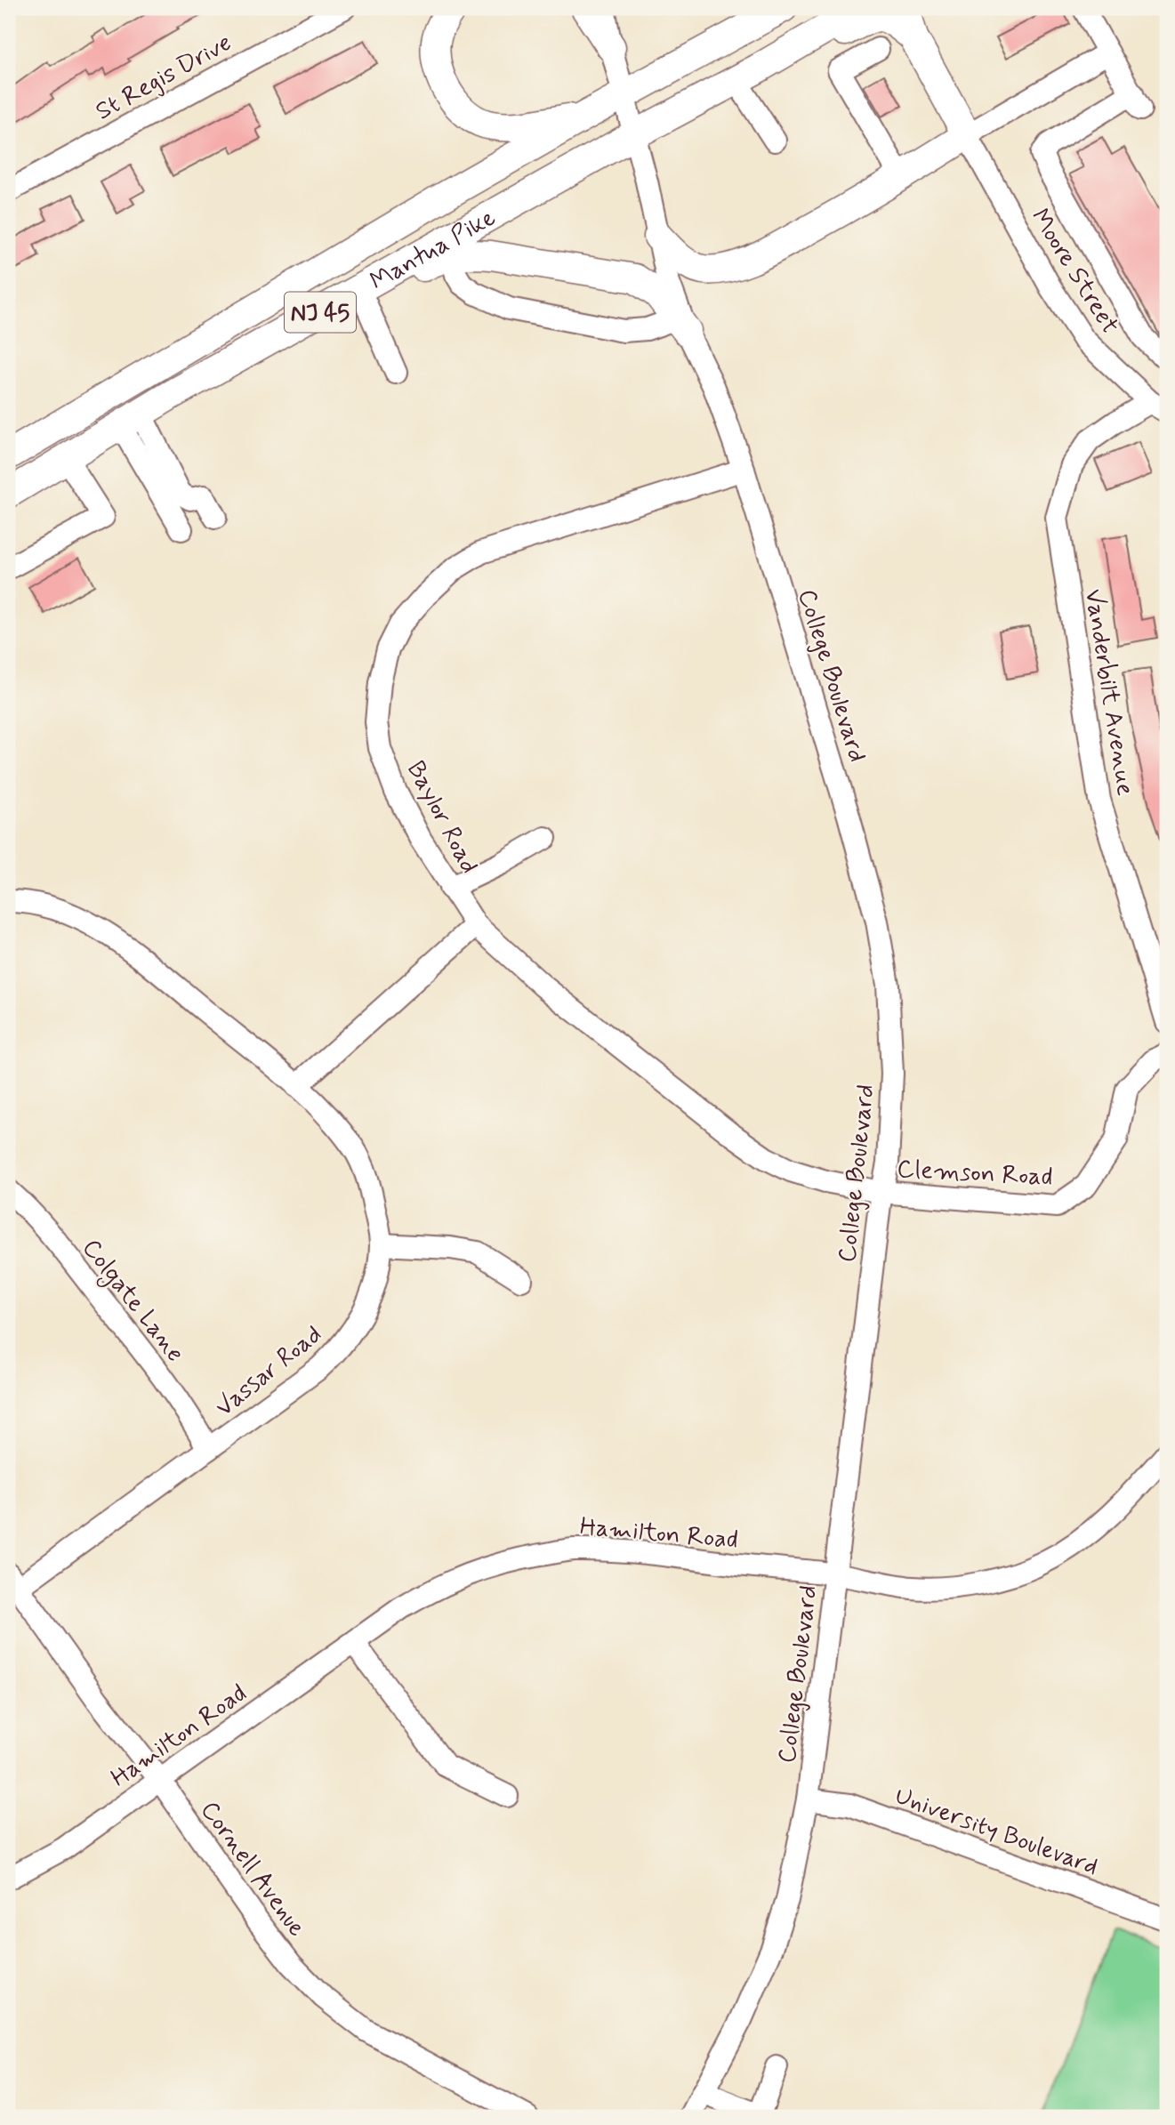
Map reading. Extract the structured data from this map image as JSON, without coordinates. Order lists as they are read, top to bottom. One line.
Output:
{"streets":{"main road":["Mantua Pike","NJ 45"],"street":["St Regis Drive","Moore Street","College Boulevard","Vanderbilt Avenue","Baylor Road","Clemson Road","Colgate Lane","Vassar Road","Hamilton Road","University Boulevard","Cornell Avenue"]},"crossings":[["Moore Street","Vanderbilt Avenue"],["College Boulevard","Baylor Road"],["College Boulevard","Clemson Road"],["College Boulevard","Hamilton Road"],["College Boulevard","University Boulevard"],["Baylor Road","Clemson Road"],["Colgate Lane","Vassar Road"],["Vassar Road","Cornell Avenue"],["Hamilton Road","Cornell Avenue"]]}
